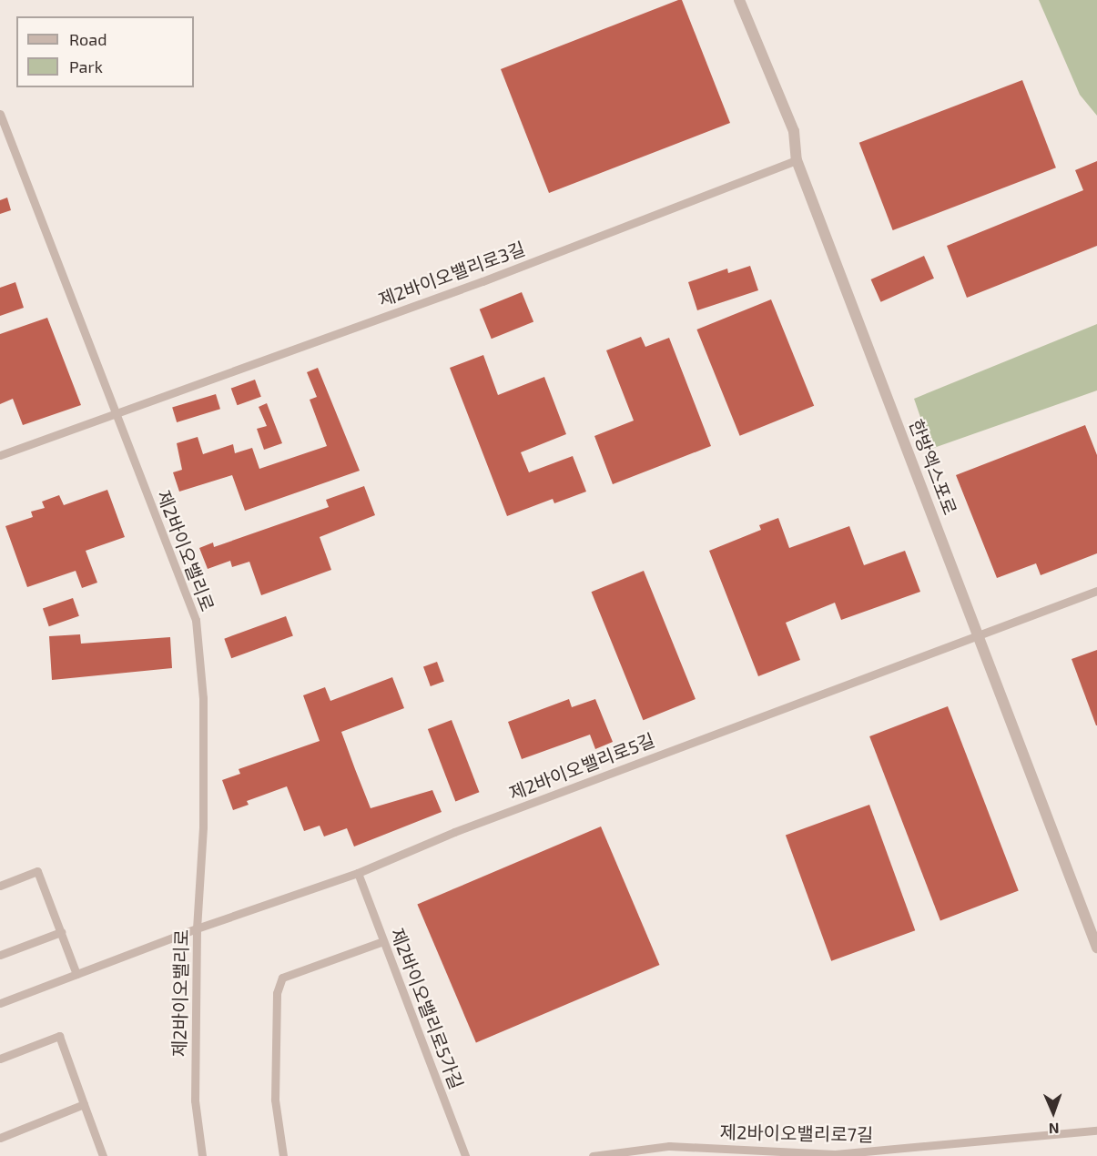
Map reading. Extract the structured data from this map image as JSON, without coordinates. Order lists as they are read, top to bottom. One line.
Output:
{"streets":{"street":["제2바이오밸리로3길","한방엑스포로","제2바이오밸리로","제2바이오밸리로5길","제2바이오밸리로5가길","제2바이오밸리로7길"]},"crossings":[["제2바이오밸리로3길","한방엑스포로"],["제2바이오밸리로3길","제2바이오밸리로"],["한방엑스포로","제2바이오밸리로5길"],["제2바이오밸리로","제2바이오밸리로5길"],["제2바이오밸리로5길","제2바이오밸리로5가길"]],"legend":["Road","Park"],"north":"bottom"}
